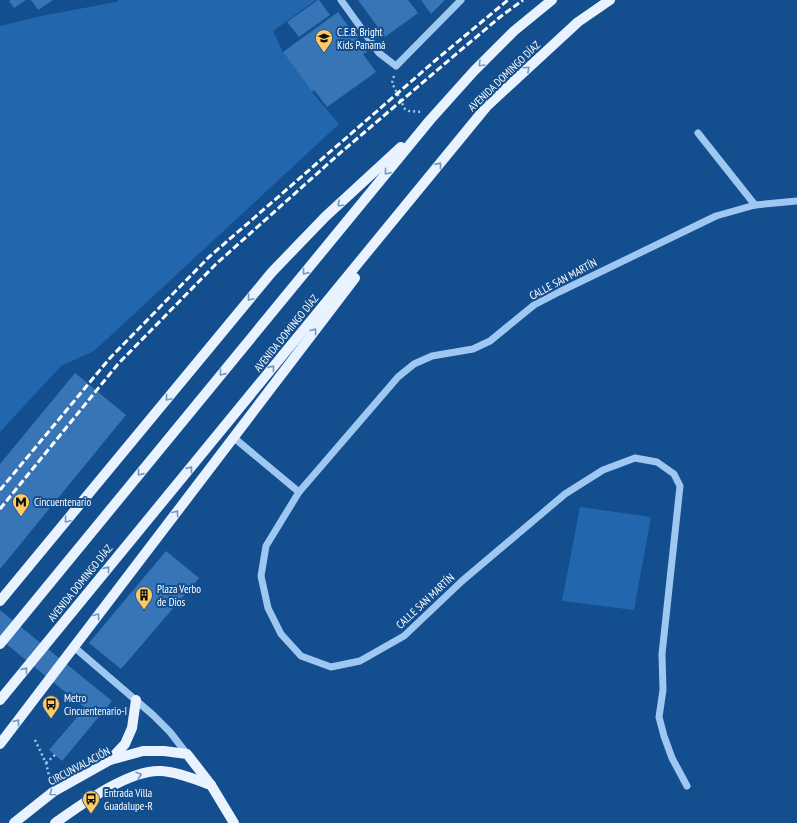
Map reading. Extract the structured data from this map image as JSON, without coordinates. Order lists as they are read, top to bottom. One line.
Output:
{"streets":{"main road":["AVENIDA DOMINGO DÍAZ","CIRCUNVALACIÓN"],"street":["CALLE SAN MARTÍN"]},"places":{"school or university":["C.E.B. Bright Kids Panamá"],"metro station":["Cincuentenario"],"building":["Plaza Verbo de Dios"],"bus stop":["Metro Cincuentenario-I","Entrada Villa Guadalupe-R"]}}
